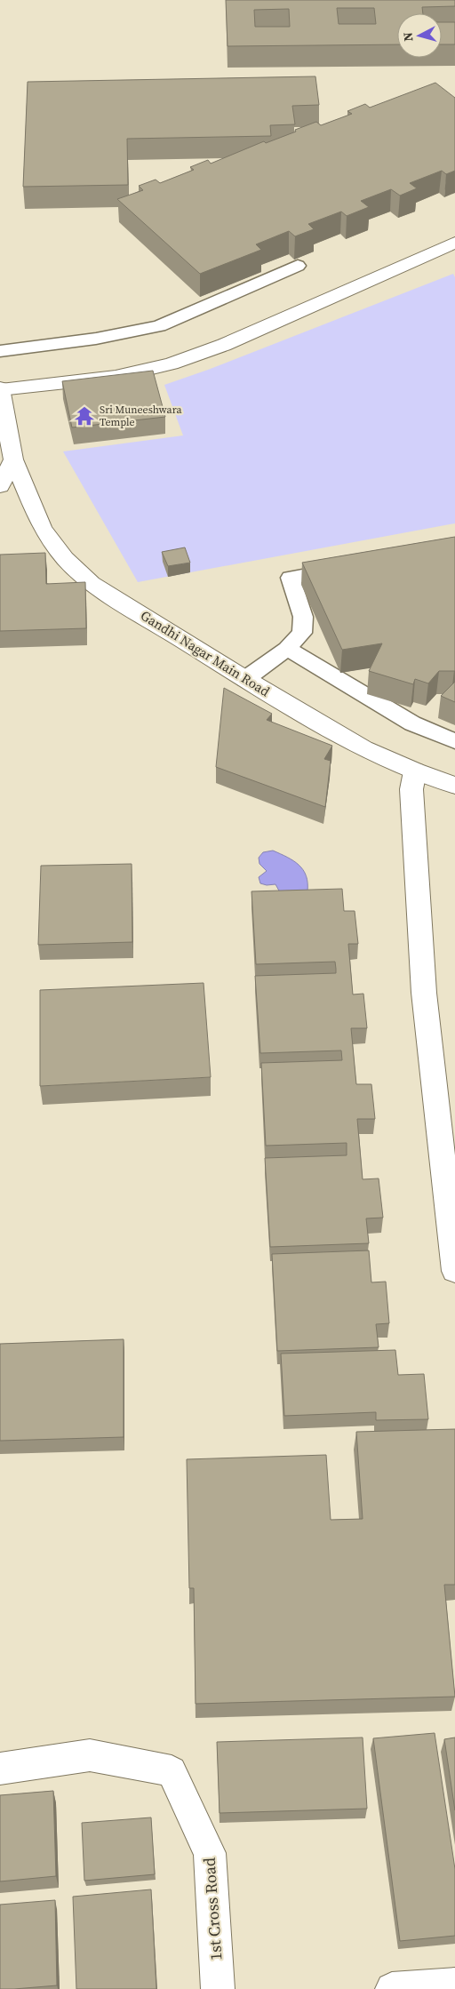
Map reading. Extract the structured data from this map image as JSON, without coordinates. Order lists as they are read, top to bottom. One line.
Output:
{"streets":{"street":["Gandhi Nagar Main Road","1st Cross Road"]},"places":{"temple":["Sri Muneeshwara Temple"]},"north":"left"}
